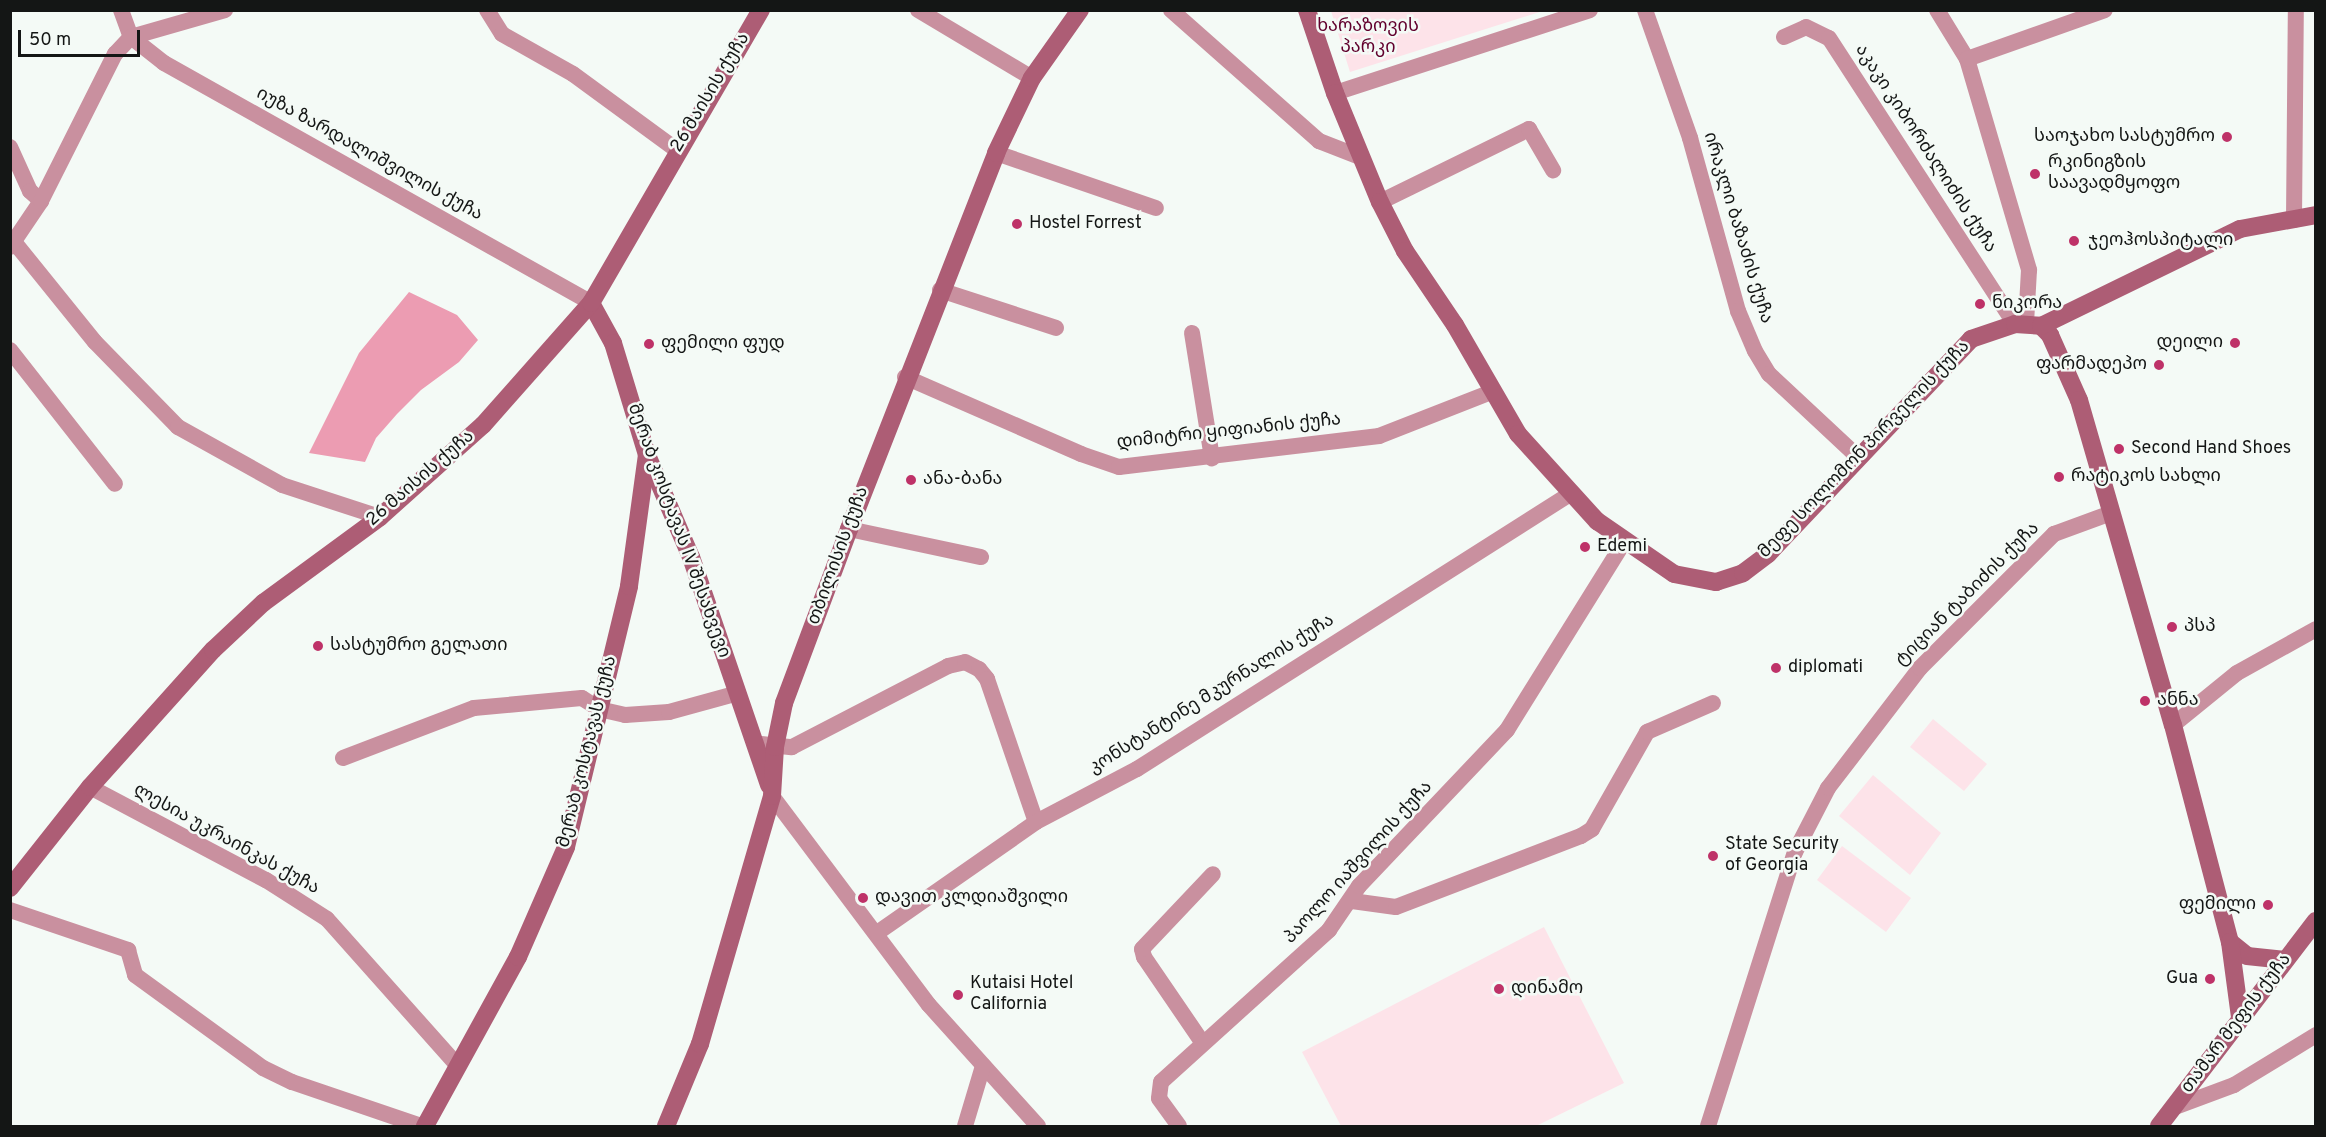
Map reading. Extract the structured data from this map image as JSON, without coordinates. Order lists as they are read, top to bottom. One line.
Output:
{"streets":{"main road":["26 მაისის ქუჩა","მეფე სოლომონ პირველის ქუჩა","მერაბ კოსტავას IV შესახვევი","თბილისის ქუჩა","მერაბ კოსტავას ქუჩა","თამარ მეფის ქუჩა"],"street":["აკაკი კიბორძალიძის ქუჩა","იუზა ზარდალიშვილის ქუჩა","ირაკლი ბაზაძის ქუჩა","დიმიტრი ყიფიანის ქუჩა","ტიციან ტაბიძის ქუჩა","კონსტანტინე მკურნალის ქუჩა","ლესია უკრაინკას ქუჩა","პაოლო იაშვილის ქუჩა"]},"crossings":[["26 მაისის ქუჩა","იუზა ზარდალიშვილის ქუჩა"],["26 მაისის ქუჩა","მერაბ კოსტავას IV შესახვევი"],["26 მაისის ქუჩა","ლესია უკრაინკას ქუჩა"],["აკაკი კიბორძალიძის ქუჩა","მეფე სოლომონ პირველის ქუჩა"],["იუზა ზარდალიშვილის ქუჩა","მერაბ კოსტავას IV შესახვევი"],["ირაკლი ბაზაძის ქუჩა","მეფე სოლომონ პირველის ქუჩა"],["დიმიტრი ყიფიანის ქუჩა","მეფე სოლომონ პირველის ქუჩა"],["დიმიტრი ყიფიანის ქუჩა","თბილისის ქუჩა"],["მეფე სოლომონ პირველის ქუჩა","კონსტანტინე მკურნალის ქუჩა"],["მეფე სოლომონ პირველის ქუჩა","პაოლო იაშვილის ქუჩა"],["მერაბ კოსტავას IV შესახვევი","თბილისის ქუჩა"],["მერაბ კოსტავას IV შესახვევი","მერაბ კოსტავას ქუჩა"],["მერაბ კოსტავას ქუჩა","ლესია უკრაინკას ქუჩა"]],"parks":["ხარაზოვის პარკი"],"places":["საოჯახო სასტუმრო","რკინიგზის საავადმყოფო","Hostel Forrest","ჯეოჰოსპიტალი","ნიკორა","დეილი","ფემილი ფუდ","ფარმადეპო","Second Hand Shoes","რატიკოს სახლი","ანა-ბანა","Edemi","პსპ","სასტუმრო გელათი","diplomati","ანნა","State Security of Georgia","დავით კლდიაშვილი","ფემილი","Gua","დინამო","Kutaisi Hotel California"],"scale_bar":"50 m"}
